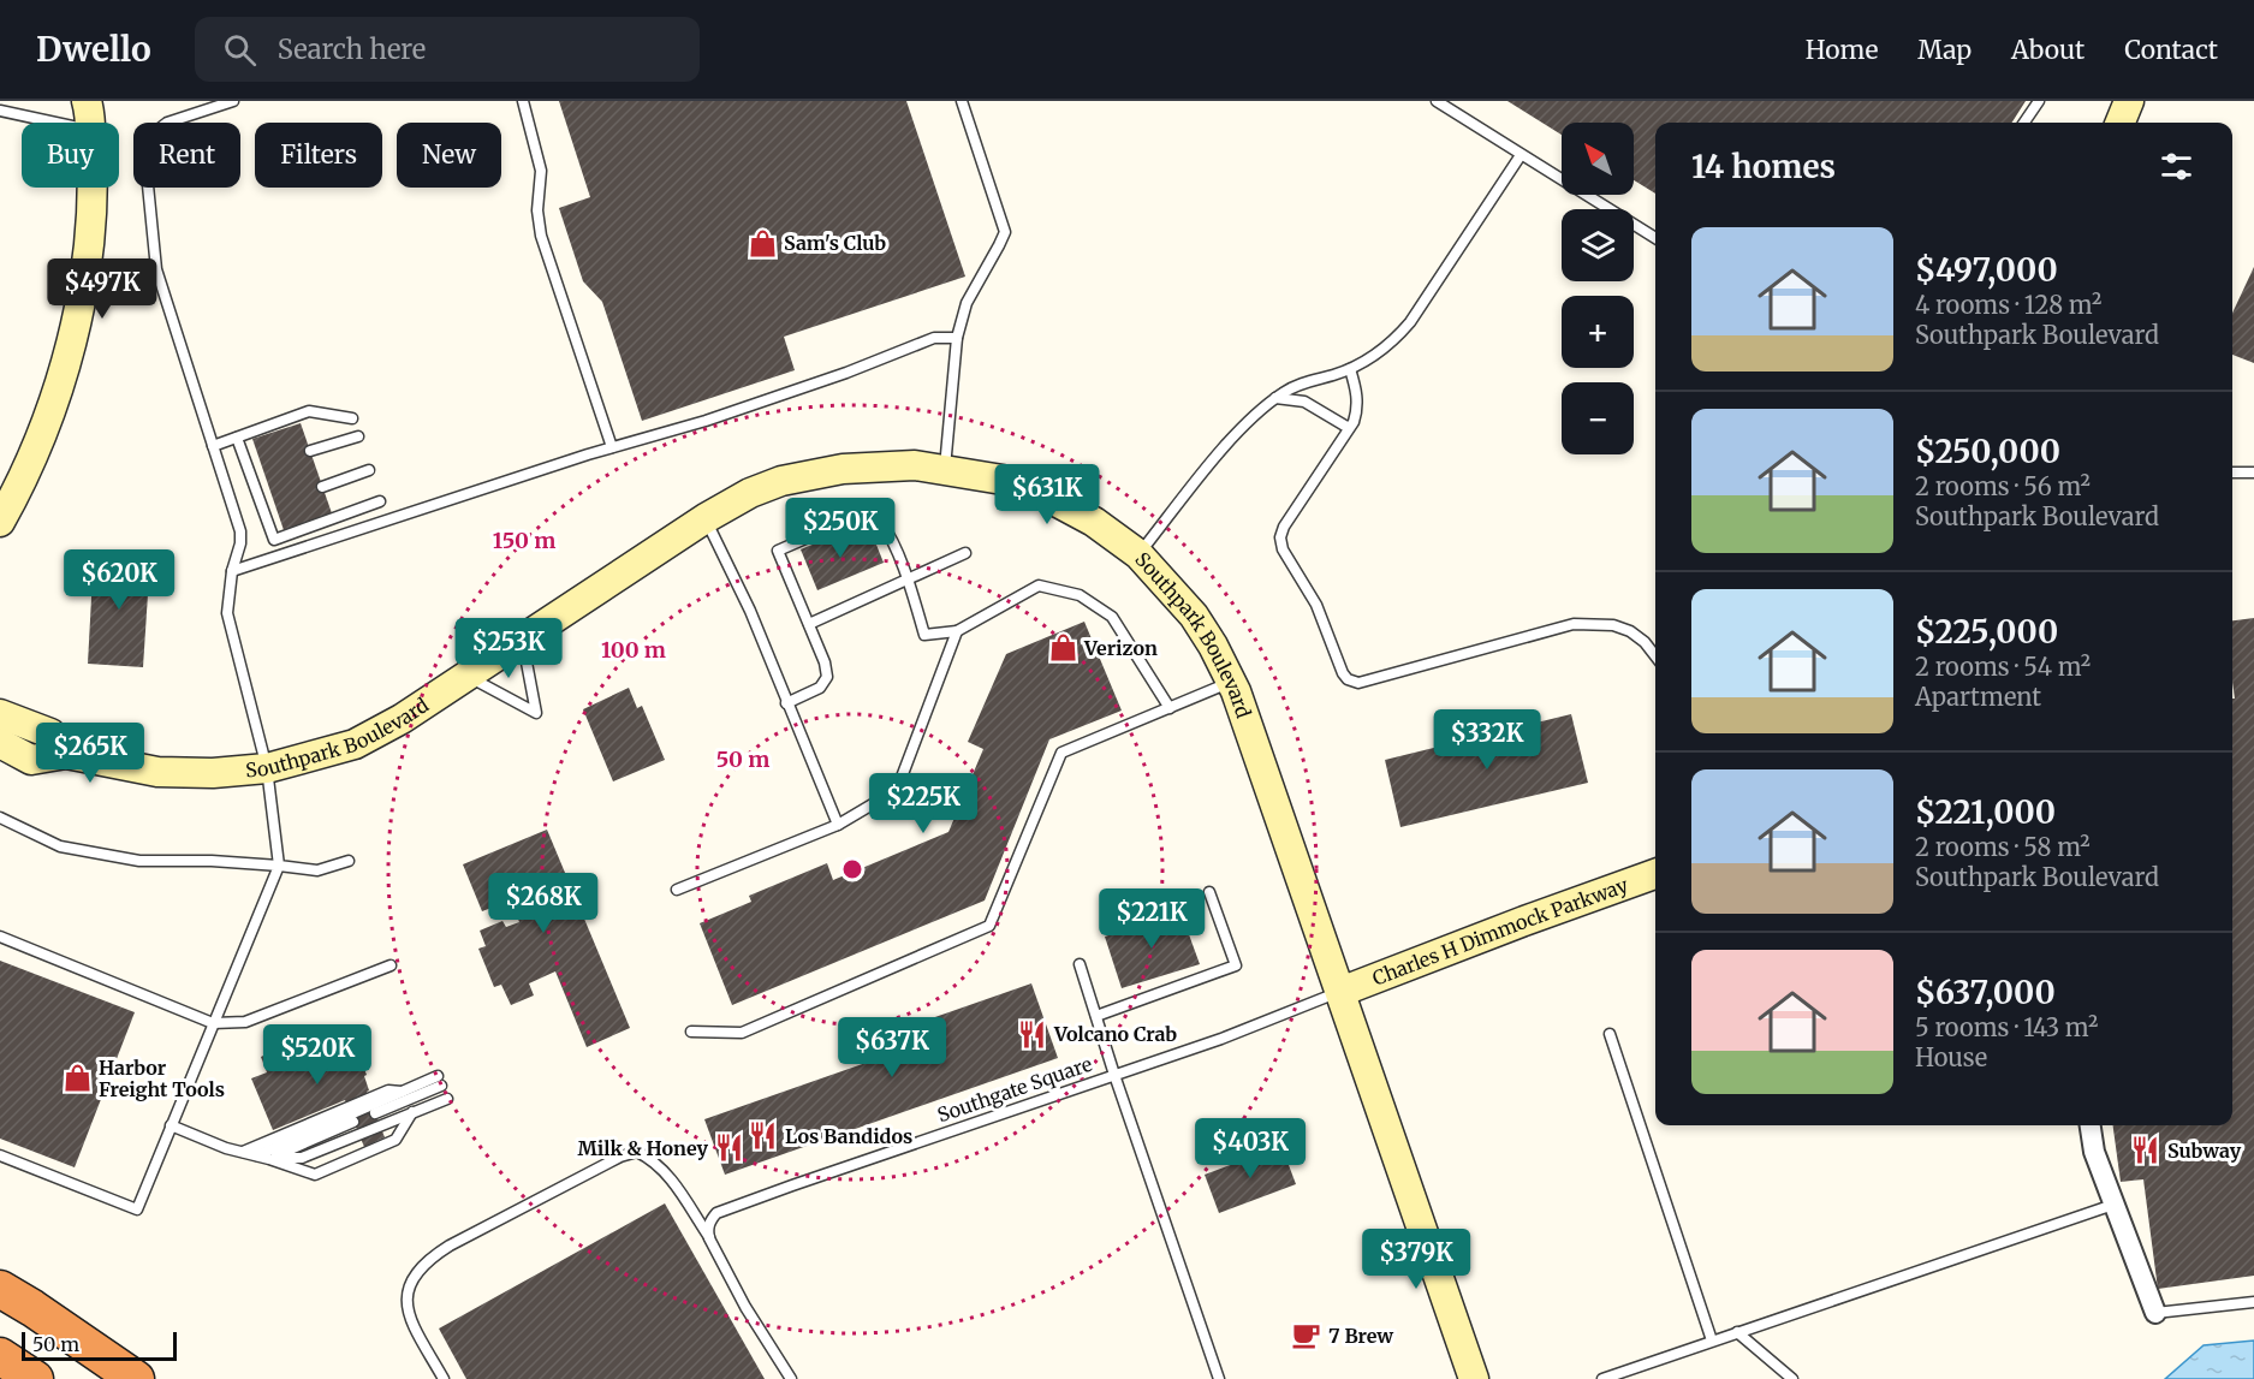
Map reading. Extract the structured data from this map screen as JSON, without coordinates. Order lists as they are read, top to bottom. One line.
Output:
{"streets":{"street":["Southpark Boulevard","Charles H Dimmock Parkway"],"lane":["Southgate Square"]},"crossings":[["Southpark Boulevard","Charles H Dimmock Parkway"],["Southpark Boulevard","Southgate Square"],["Charles H Dimmock Parkway","Southgate Square"]],"places":{"shop":["Sam's Club","Verizon","Harbor Freight Tools"],"restaurant":["Volcano Crab","Los Bandidos","Milk & Honey","Subway"],"cafe":["7 Brew"]},"scale_bar":"50 m","north":"top left","page":{"header":"Dwello","search":"Search here","nav":["Home","Map","About","Contact"],"map_buttons":["+","−"],"chip":["Buy","Rent","Filters","New"],"heading":"14 homes","list":[{"name":"$497,000","note":"4 rooms · 128 m² · Southpark Boulevard"},{"name":"$250,000","note":"2 rooms · 56 m² · Southpark Boulevard"},{"name":"$225,000","note":"2 rooms · 54 m² · Apartment"},{"name":"$221,000","note":"2 rooms · 58 m² · Southpark Boulevard"},{"name":"$637,000","note":"5 rooms · 143 m² · House"}],"price":["$497K","$631K","$250K","$620K","$253K","$332K","$265K","$225K","$268K","$221K","$637K","$520K","$403K","$379K"],"scale":"50 m"},"rings":["150 m","100 m","50 m"]}
